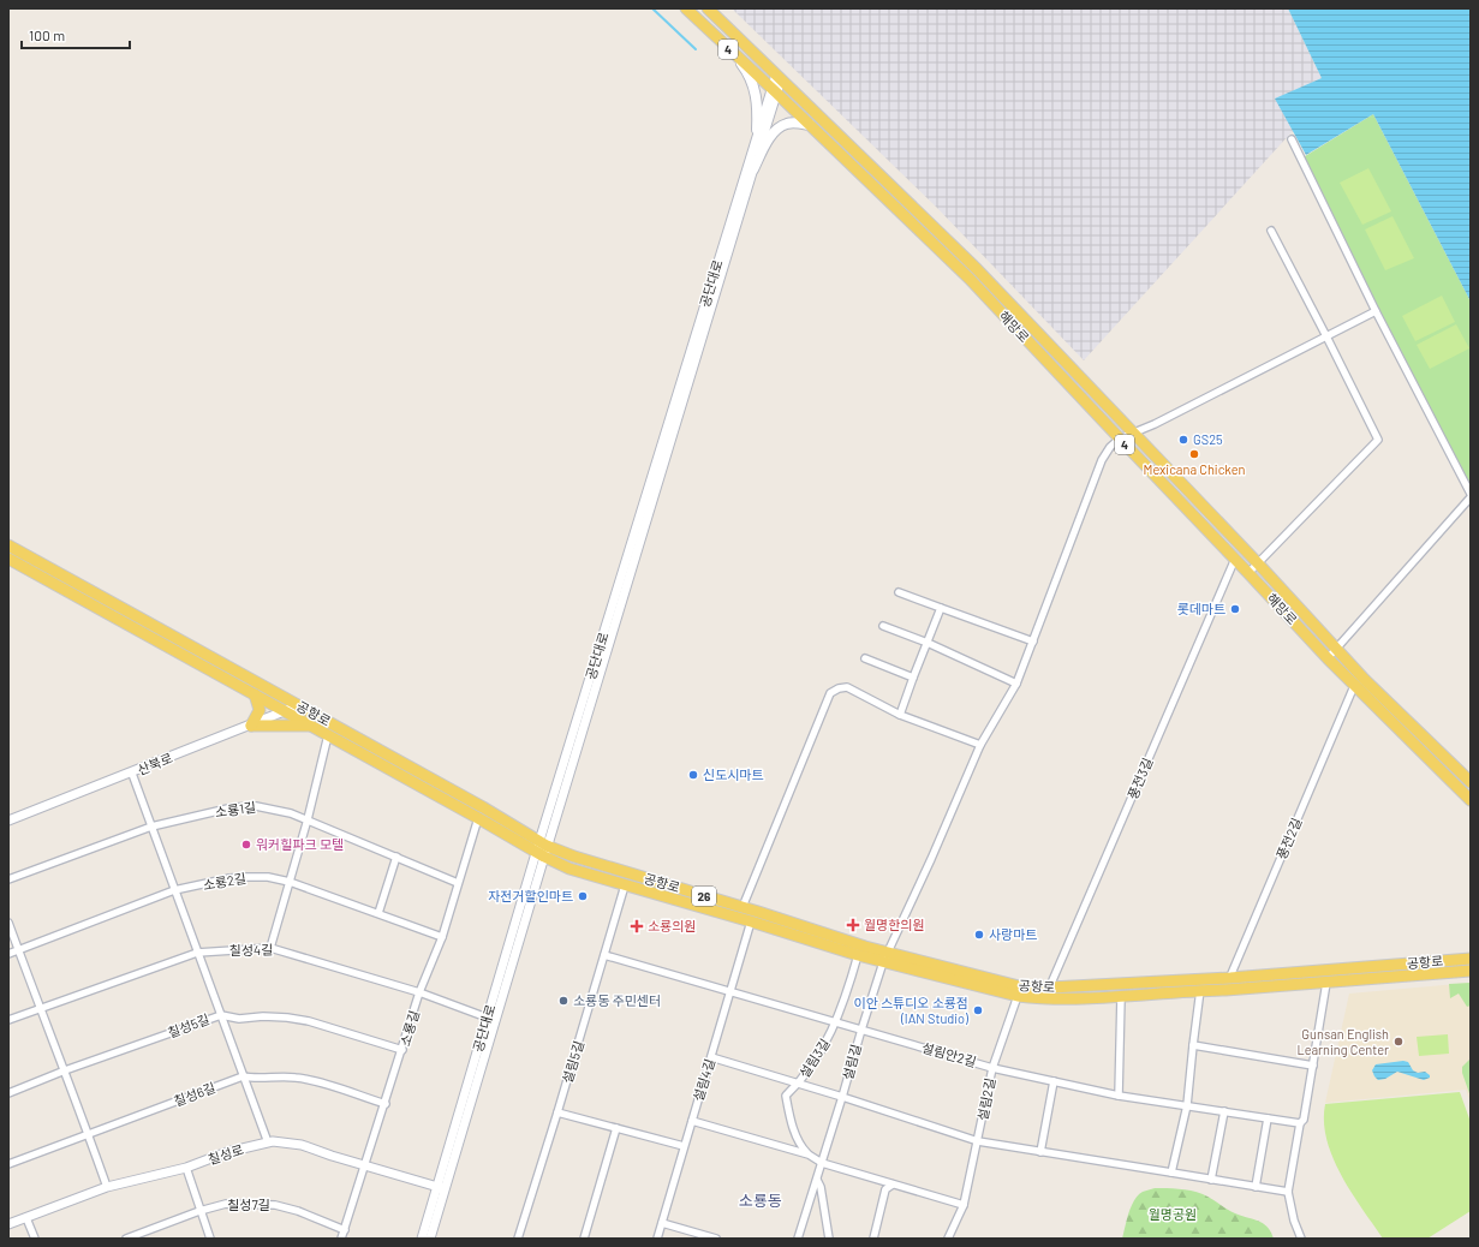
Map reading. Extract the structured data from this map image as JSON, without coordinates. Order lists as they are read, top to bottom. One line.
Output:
{"streets":{"main road":["4","해망로","공항로","26"],"street":["공단대로","산북로","풍전3길","소룡1길","풍전2길","소룡2길","칠성4길","칠성5길","소룡길","설림안2길","설림3길","설림5길","설림길","설림4길","칠성6길","설림2길","칠성로","칠성7길"]},"crossings":[["공단대로","해망로"],["공단대로","공항로"],["공단대로","칠성4길"],["공단대로","칠성로"],["해망로","풍전3길"],["해망로","풍전2길"],["해망로","설림길"],["공항로","산북로"],["공항로","풍전3길"],["공항로","풍전2길"],["공항로","소룡길"],["공항로","설림3길"],["공항로","설림5길"],["공항로","설림길"],["공항로","설림4길"],["공항로","설림2길"],["소룡1길","소룡길"],["소룡2길","소룡길"],["칠성4길","소룡길"],["칠성5길","소룡길"],["소룡길","칠성6길"],["소룡길","칠성로"],["소룡길","칠성7길"],["설림안2길","설림3길"],["설림안2길","설림5길"],["설림안2길","설림길"],["설림안2길","설림4길"],["설림안2길","설림2길"]],"districts":["소룡동"],"parks":["월명공원"],"places":{"other":["GS25","Mexicana Chicken","롯데마트","신도시마트","워커힐파크 모텔","자전거할인마트","사랑마트","소룡동 주민센터","이안 스튜디오 소룡점 (IAN Studio)","Gunsan English Learning Center"],"health":["월명한의원","소룡의원"]},"scale_bar":"100 m"}
